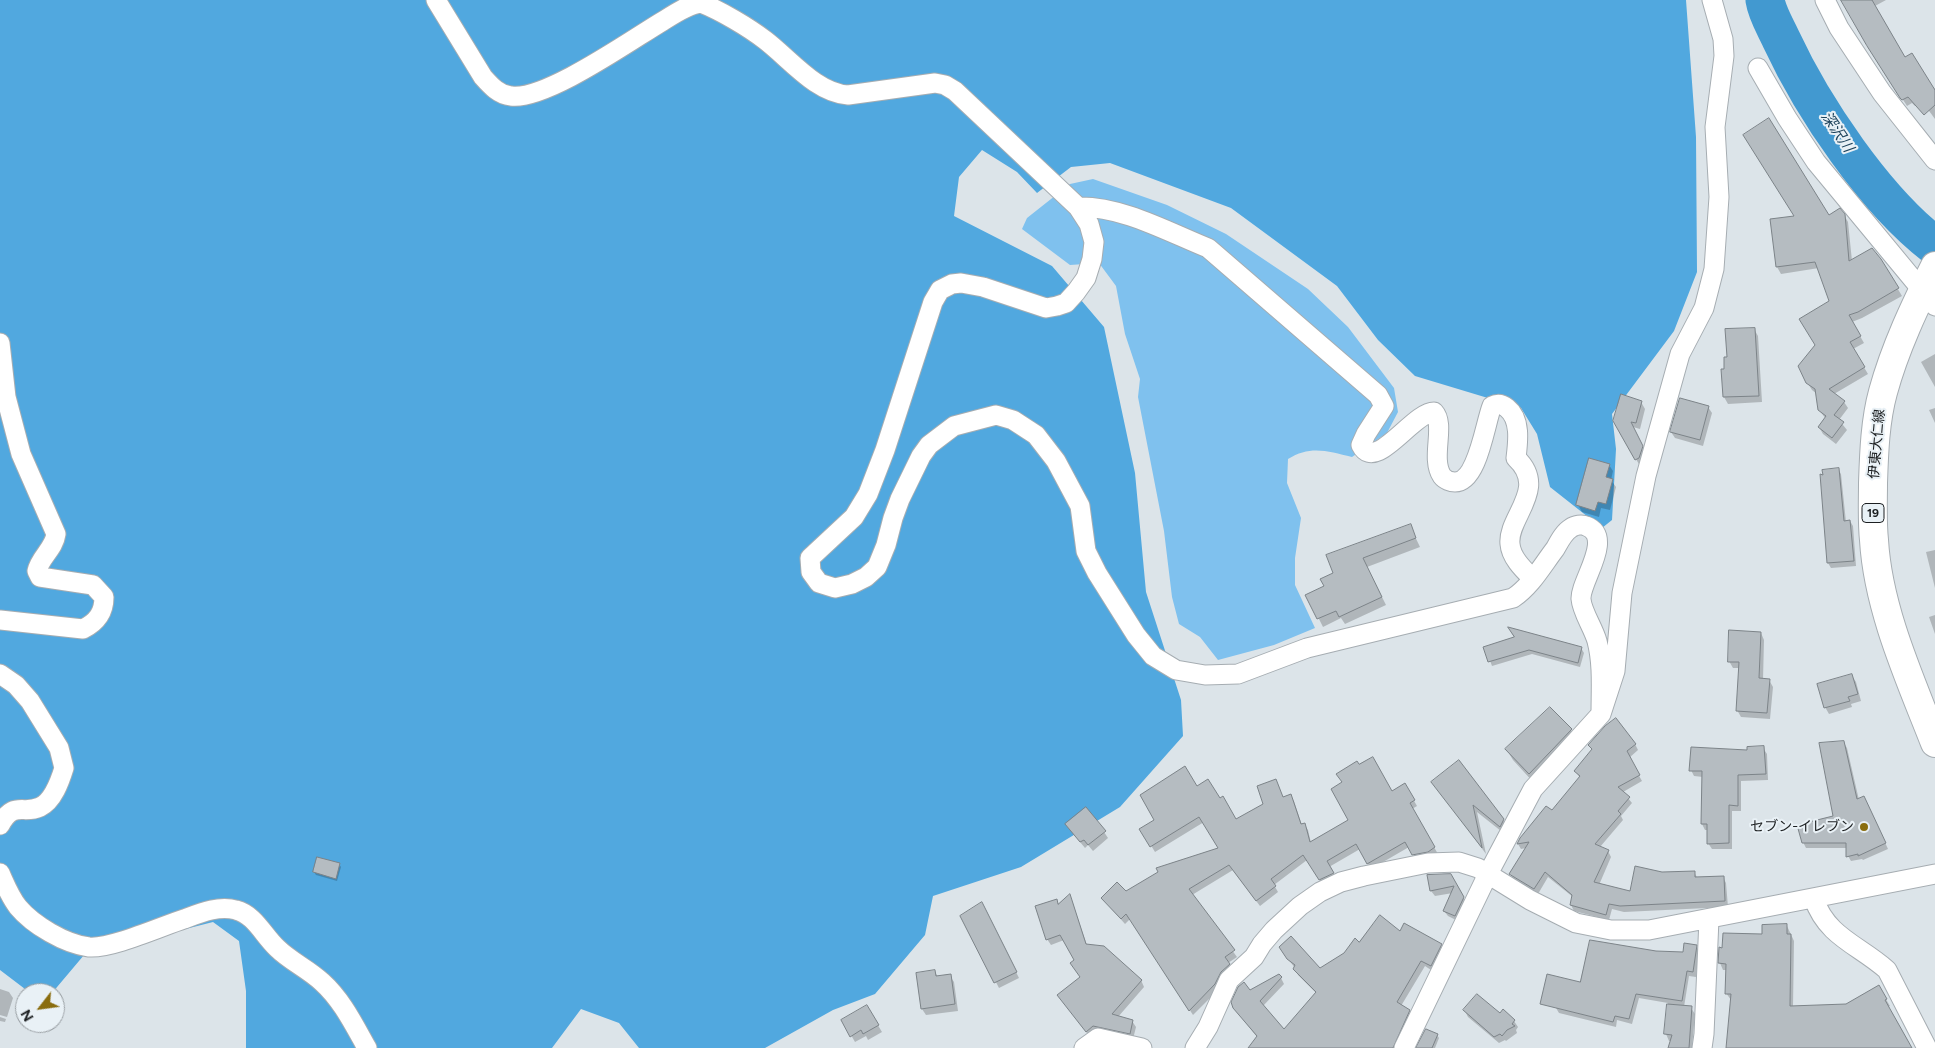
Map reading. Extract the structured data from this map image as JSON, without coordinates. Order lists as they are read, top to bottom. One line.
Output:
{"streets":{"main road":["伊東大仁線","19"]},"water":["深沢川"],"places":["セブン-イレブン"],"north":"bottom left"}
